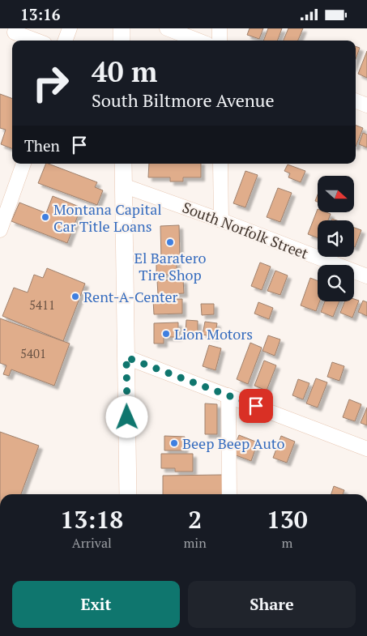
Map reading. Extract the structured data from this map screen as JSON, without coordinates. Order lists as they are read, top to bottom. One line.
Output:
{"streets":{"street":["South Norfolk Street"]},"places":["Montana Capital Car Title Loans","El Baratero Tire Shop","Rent-A-Center","Lion Motors","Beep Beep Auto"],"house_numbers":["5411","5401"],"north":"right","page":{"status":"13:16","turn":["40 m","South Biltmore Avenue"],"then":"Then","eta":["13:18","Arrival","2","min","130","m"],"buttons":["Exit","Share"]}}
